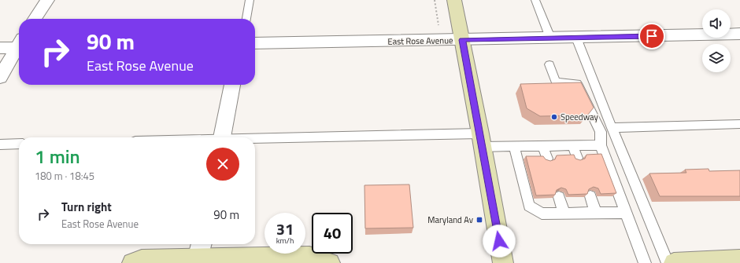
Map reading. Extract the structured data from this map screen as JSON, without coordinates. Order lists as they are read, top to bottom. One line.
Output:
{"streets":{"street":["East Rose Avenue"]},"places":{"other":["Speedway"],"transit":["Maryland Av"]},"page":{"turn":["90 m","East Rose Avenue"],"heading":["1 min","180 m · 18:45"],"list":[{"name":"Turn right","note":"East Rose Avenue","value":"90 m"}],"speed":"31 km/h","limit":"40"}}
